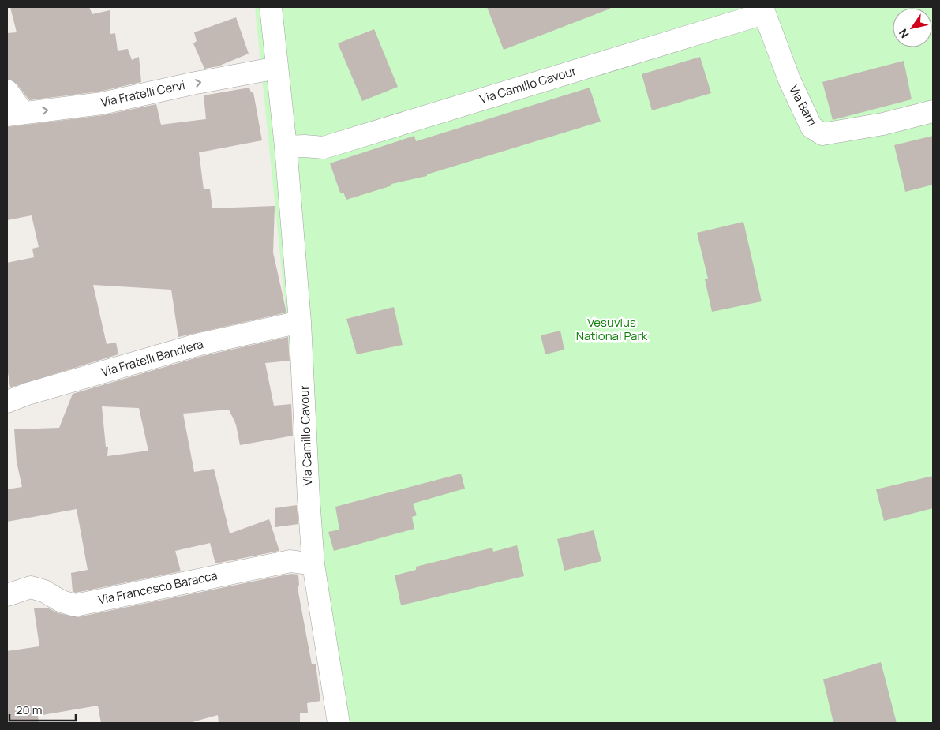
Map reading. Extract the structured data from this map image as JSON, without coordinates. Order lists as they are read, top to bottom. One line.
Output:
{"streets":{"street":["Via Camillo Cavour","Via Fratelli Cervi","Via Barri","Via Fratelli Bandiera","Via Francesco Baracca"]},"crossings":[["Via Camillo Cavour","Via Fratelli Cervi"],["Via Camillo Cavour","Via Barri"],["Via Camillo Cavour","Via Fratelli Bandiera"],["Via Camillo Cavour","Via Francesco Baracca"]],"one_way":["Via Fratelli Cervi"],"parks":["Vesuvius National Park"],"scale_bar":"20 m","north":"bottom left"}
